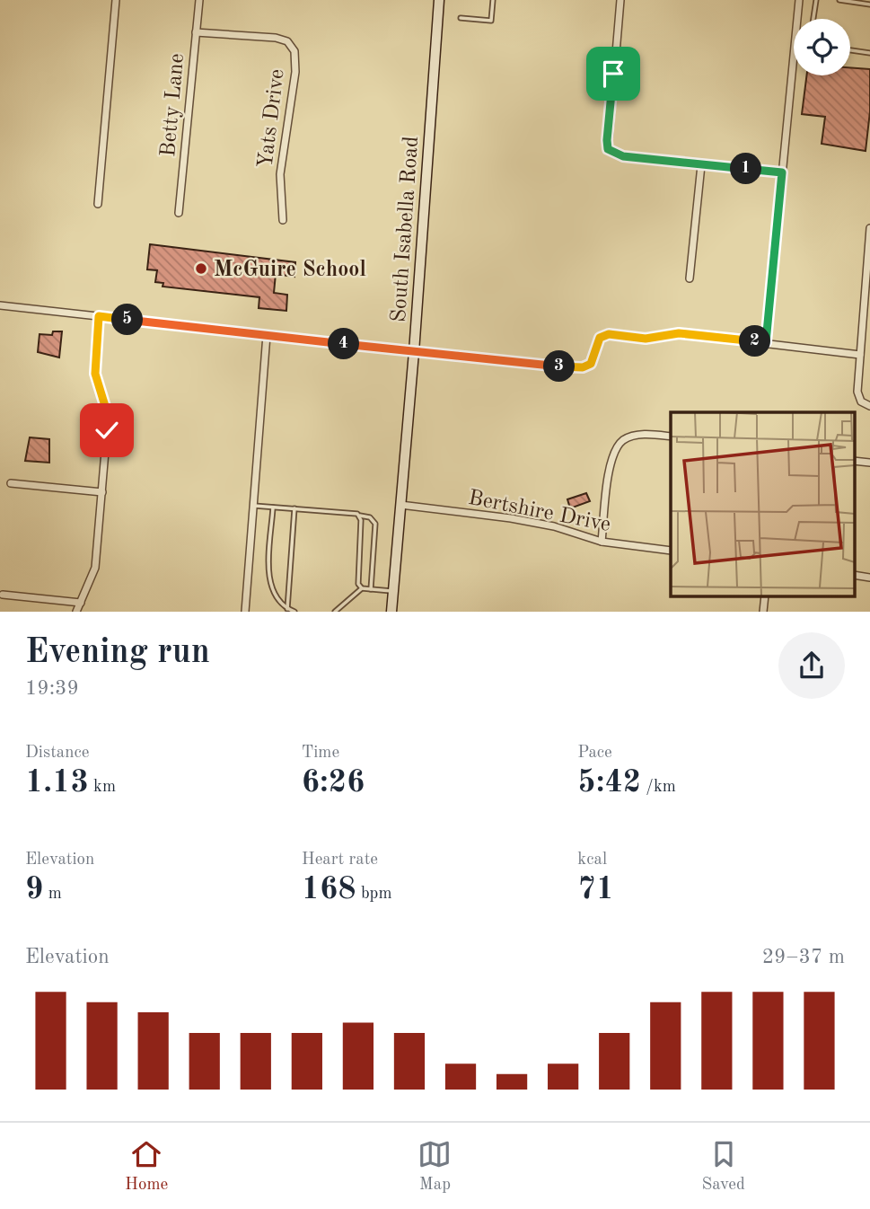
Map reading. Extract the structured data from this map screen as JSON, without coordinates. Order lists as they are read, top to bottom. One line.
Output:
{"streets":{"main road":["South Isabella Road"],"street":["Betty Lane","Yats Drive","Bertshire Drive"]},"crossings":[["Betty Lane","Yats Drive"],["South Isabella Road","Bertshire Drive"]],"places":["McGuire School"],"page":{"pins":["1","5","2","4","3"],"heading":["Evening run","19:39"],"stats":[["Distance","1.13 km"],["Time","6:26"],["Pace","5:42 /km"],["Elevation","9 m"],["Heart rate","168 bpm"],["kcal","71"]],"chart":["Elevation","29–37 m"],"tabs":["Home","Map","Saved"]}}
